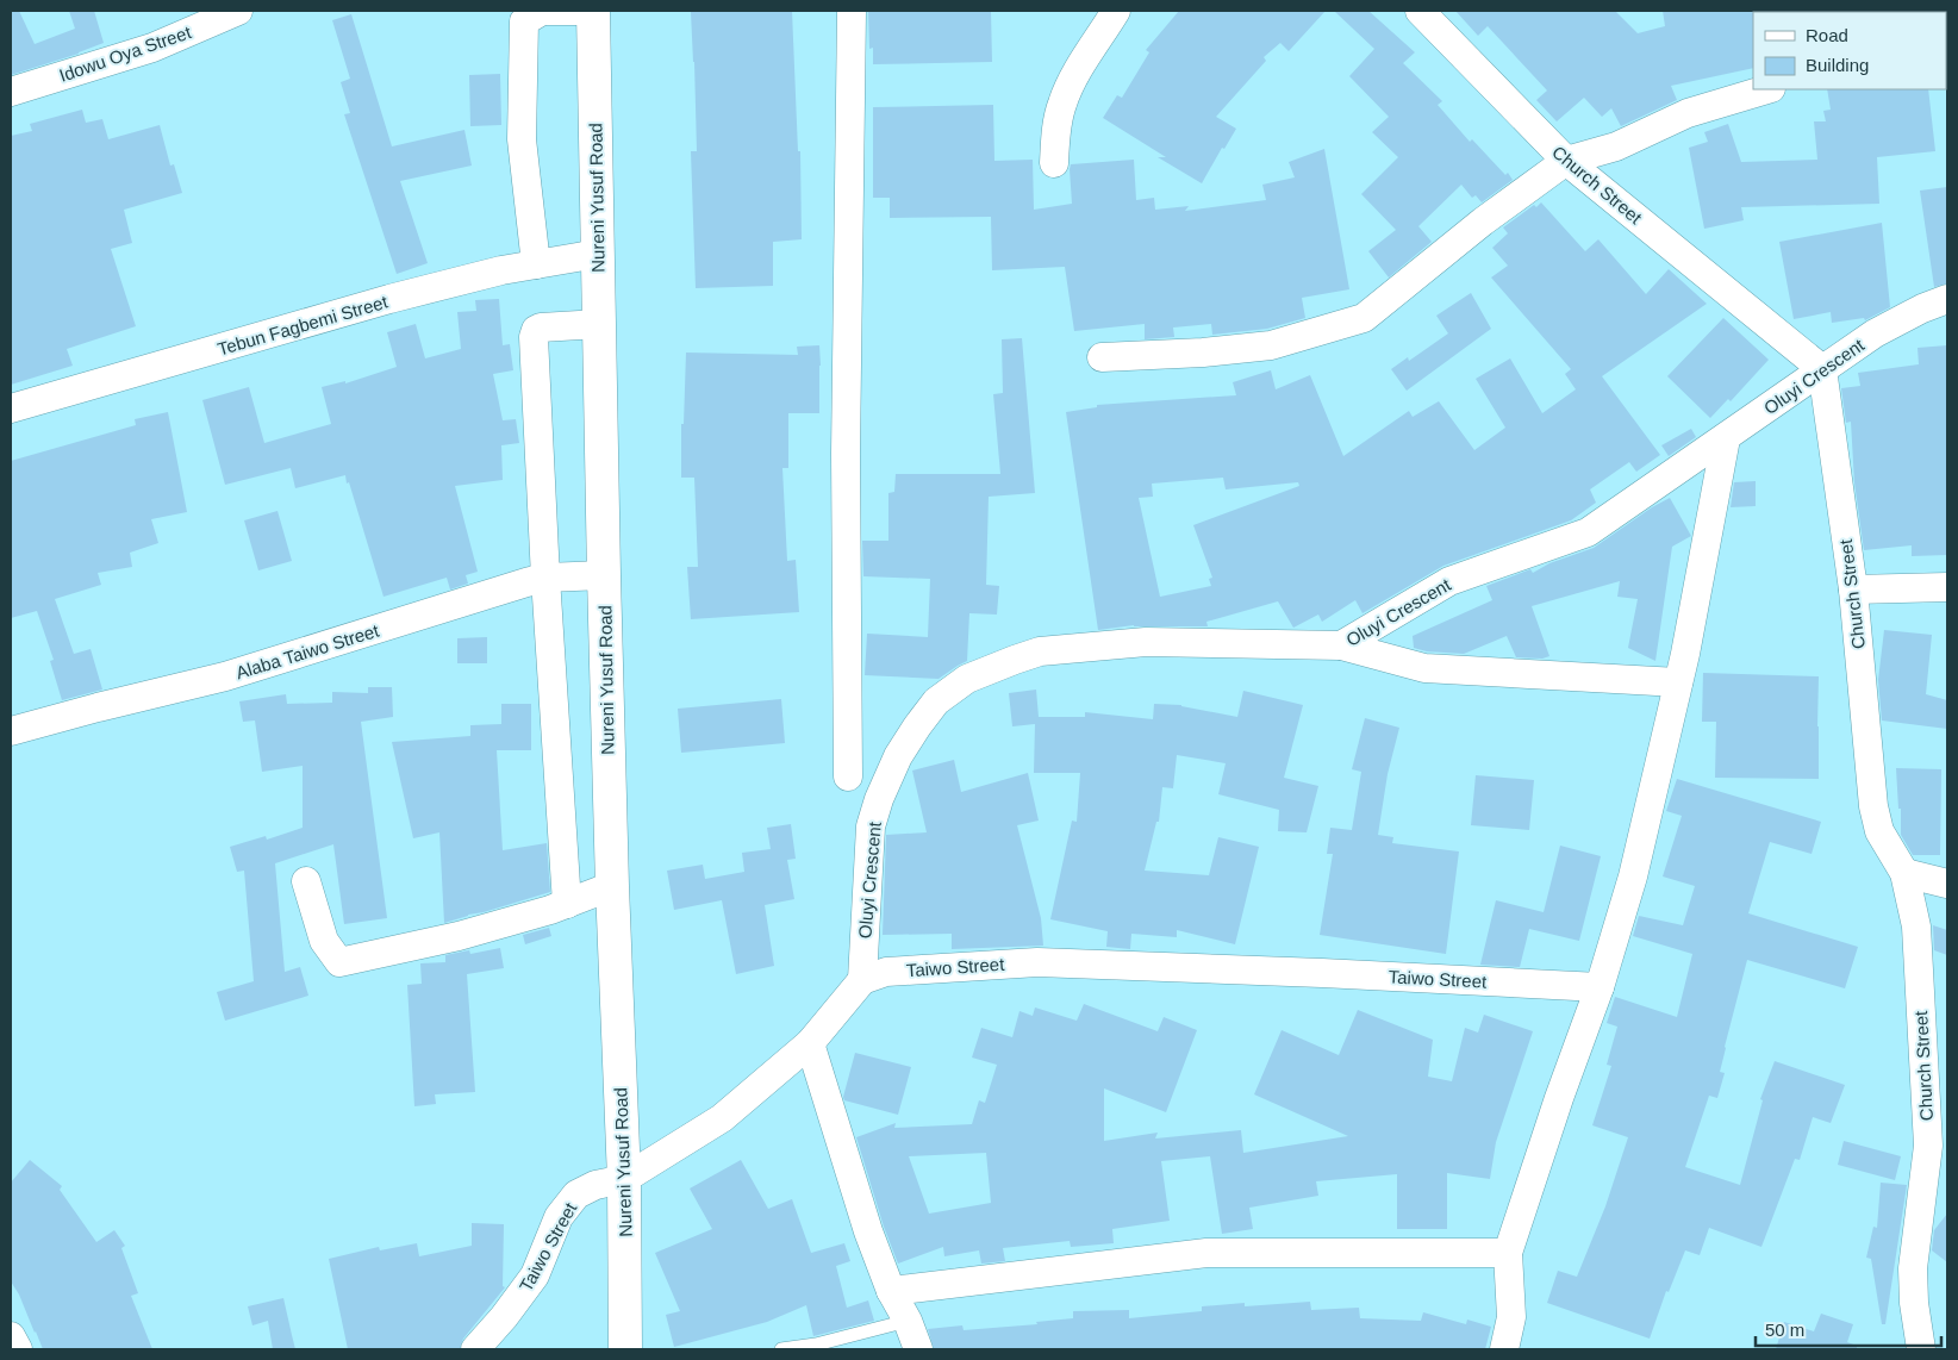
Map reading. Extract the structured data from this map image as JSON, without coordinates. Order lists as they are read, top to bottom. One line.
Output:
{"streets":{"street":["Idowu Oya Street","Church Street","Nureni Yusuf Road","Tebun Fagbemi Street","Oluyi Crescent","Alaba Taiwo Street","Taiwo Street"]},"crossings":[["Church Street","Oluyi Crescent"],["Nureni Yusuf Road","Tebun Fagbemi Street"],["Nureni Yusuf Road","Alaba Taiwo Street"],["Nureni Yusuf Road","Taiwo Street"],["Oluyi Crescent","Taiwo Street"]],"legend":["Road","Building"],"scale_bar":"50 m"}
